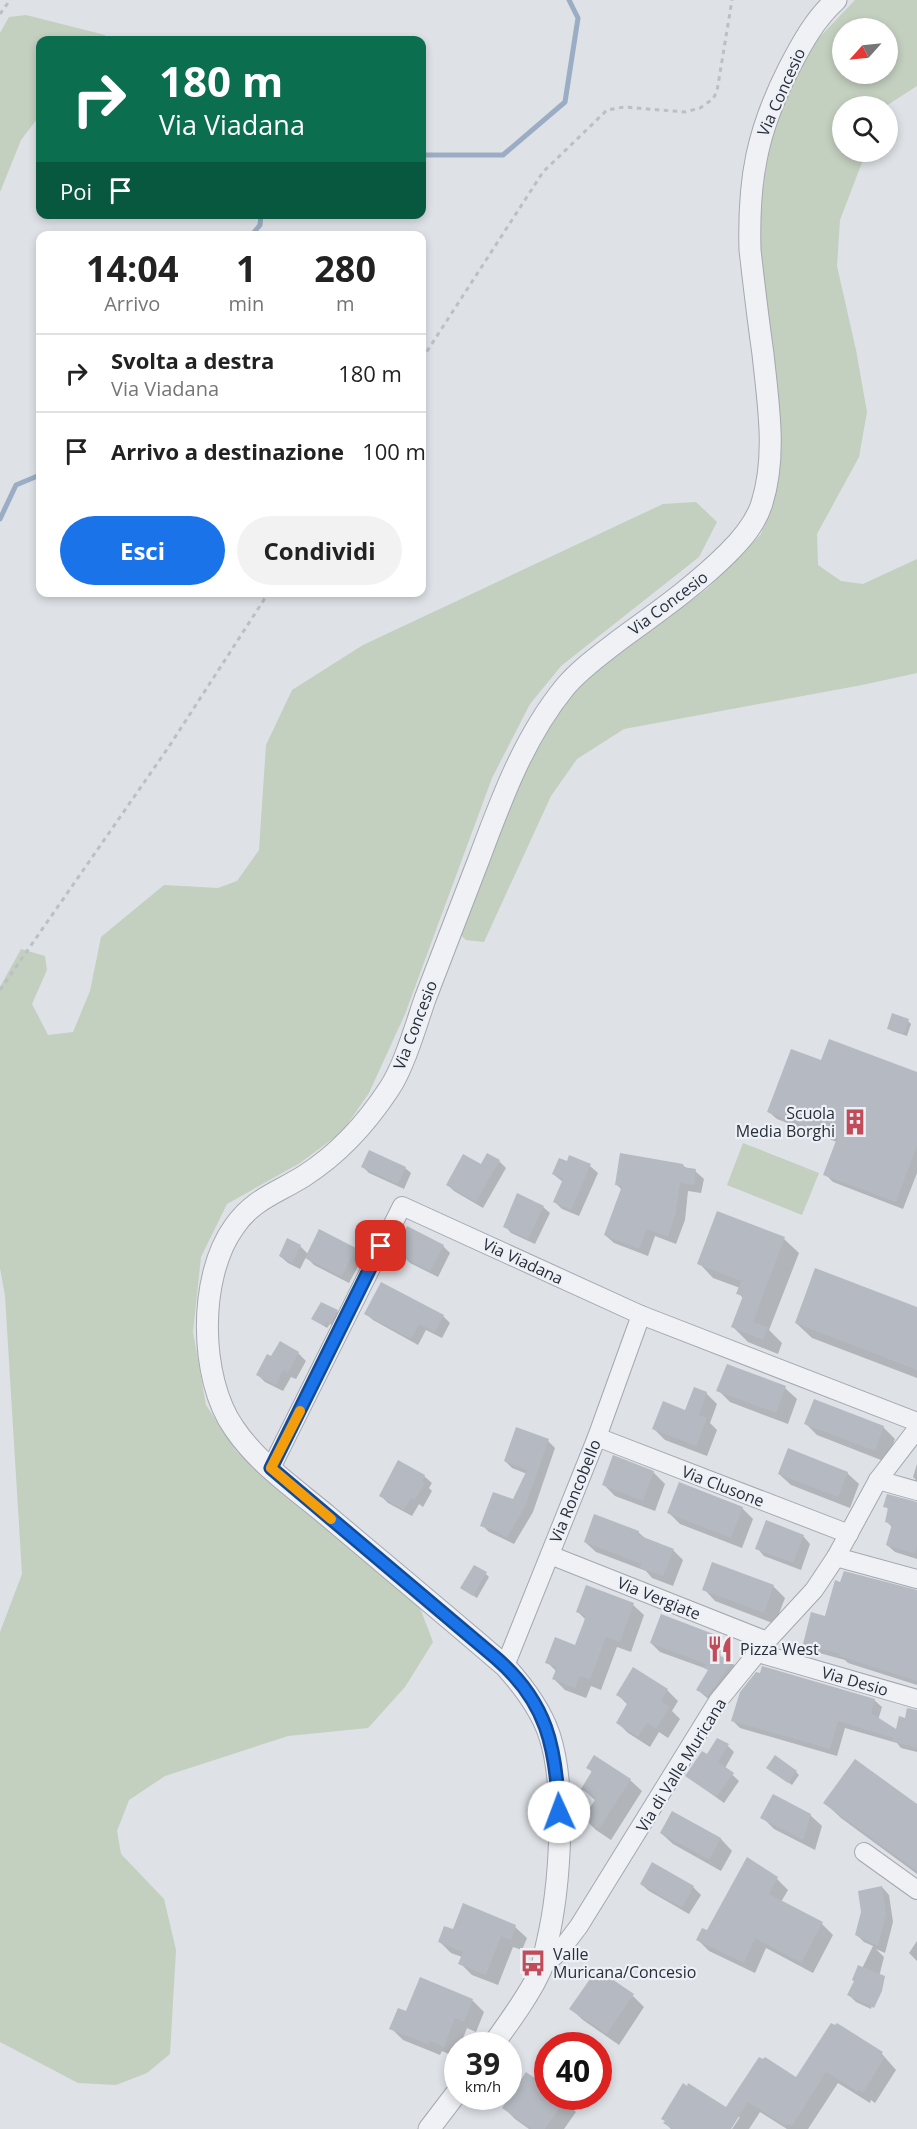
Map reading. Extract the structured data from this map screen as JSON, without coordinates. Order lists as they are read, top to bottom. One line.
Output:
{"streets":{"street":["Via Concesio","Via Viadana","Via Clusone","Via Roncobello","Via Vergiate","Via Desio","Via di Valle Muricana"]},"crossings":[["Via Concesio","Via Viadana"],["Via Concesio","Via Roncobello"],["Via Concesio","Via di Valle Muricana"],["Via Viadana","Via Roncobello"],["Via Clusone","Via Roncobello"],["Via Clusone","Via di Valle Muricana"],["Via Roncobello","Via Vergiate"],["Via Vergiate","Via Desio"],["Via Vergiate","Via di Valle Muricana"],["Via Desio","Via di Valle Muricana"]],"places":{"building":["Scuola Media Borghi"],"restaurant":["Pizza West"],"bus stop":["Valle Muricana/Concesio"]},"north":"bottom left","page":{"turn":["180 m","Via Viadana"],"then":"Poi","eta":["14:04","Arrivo","1","min","280","m"],"list":[{"name":"Svolta a destra","note":"Via Viadana","value":"180 m"},{"name":"Arrivo a destinazione","value":"100 m"}],"buttons":["Esci","Condividi"],"speed":"39 km/h","limit":"40"}}
